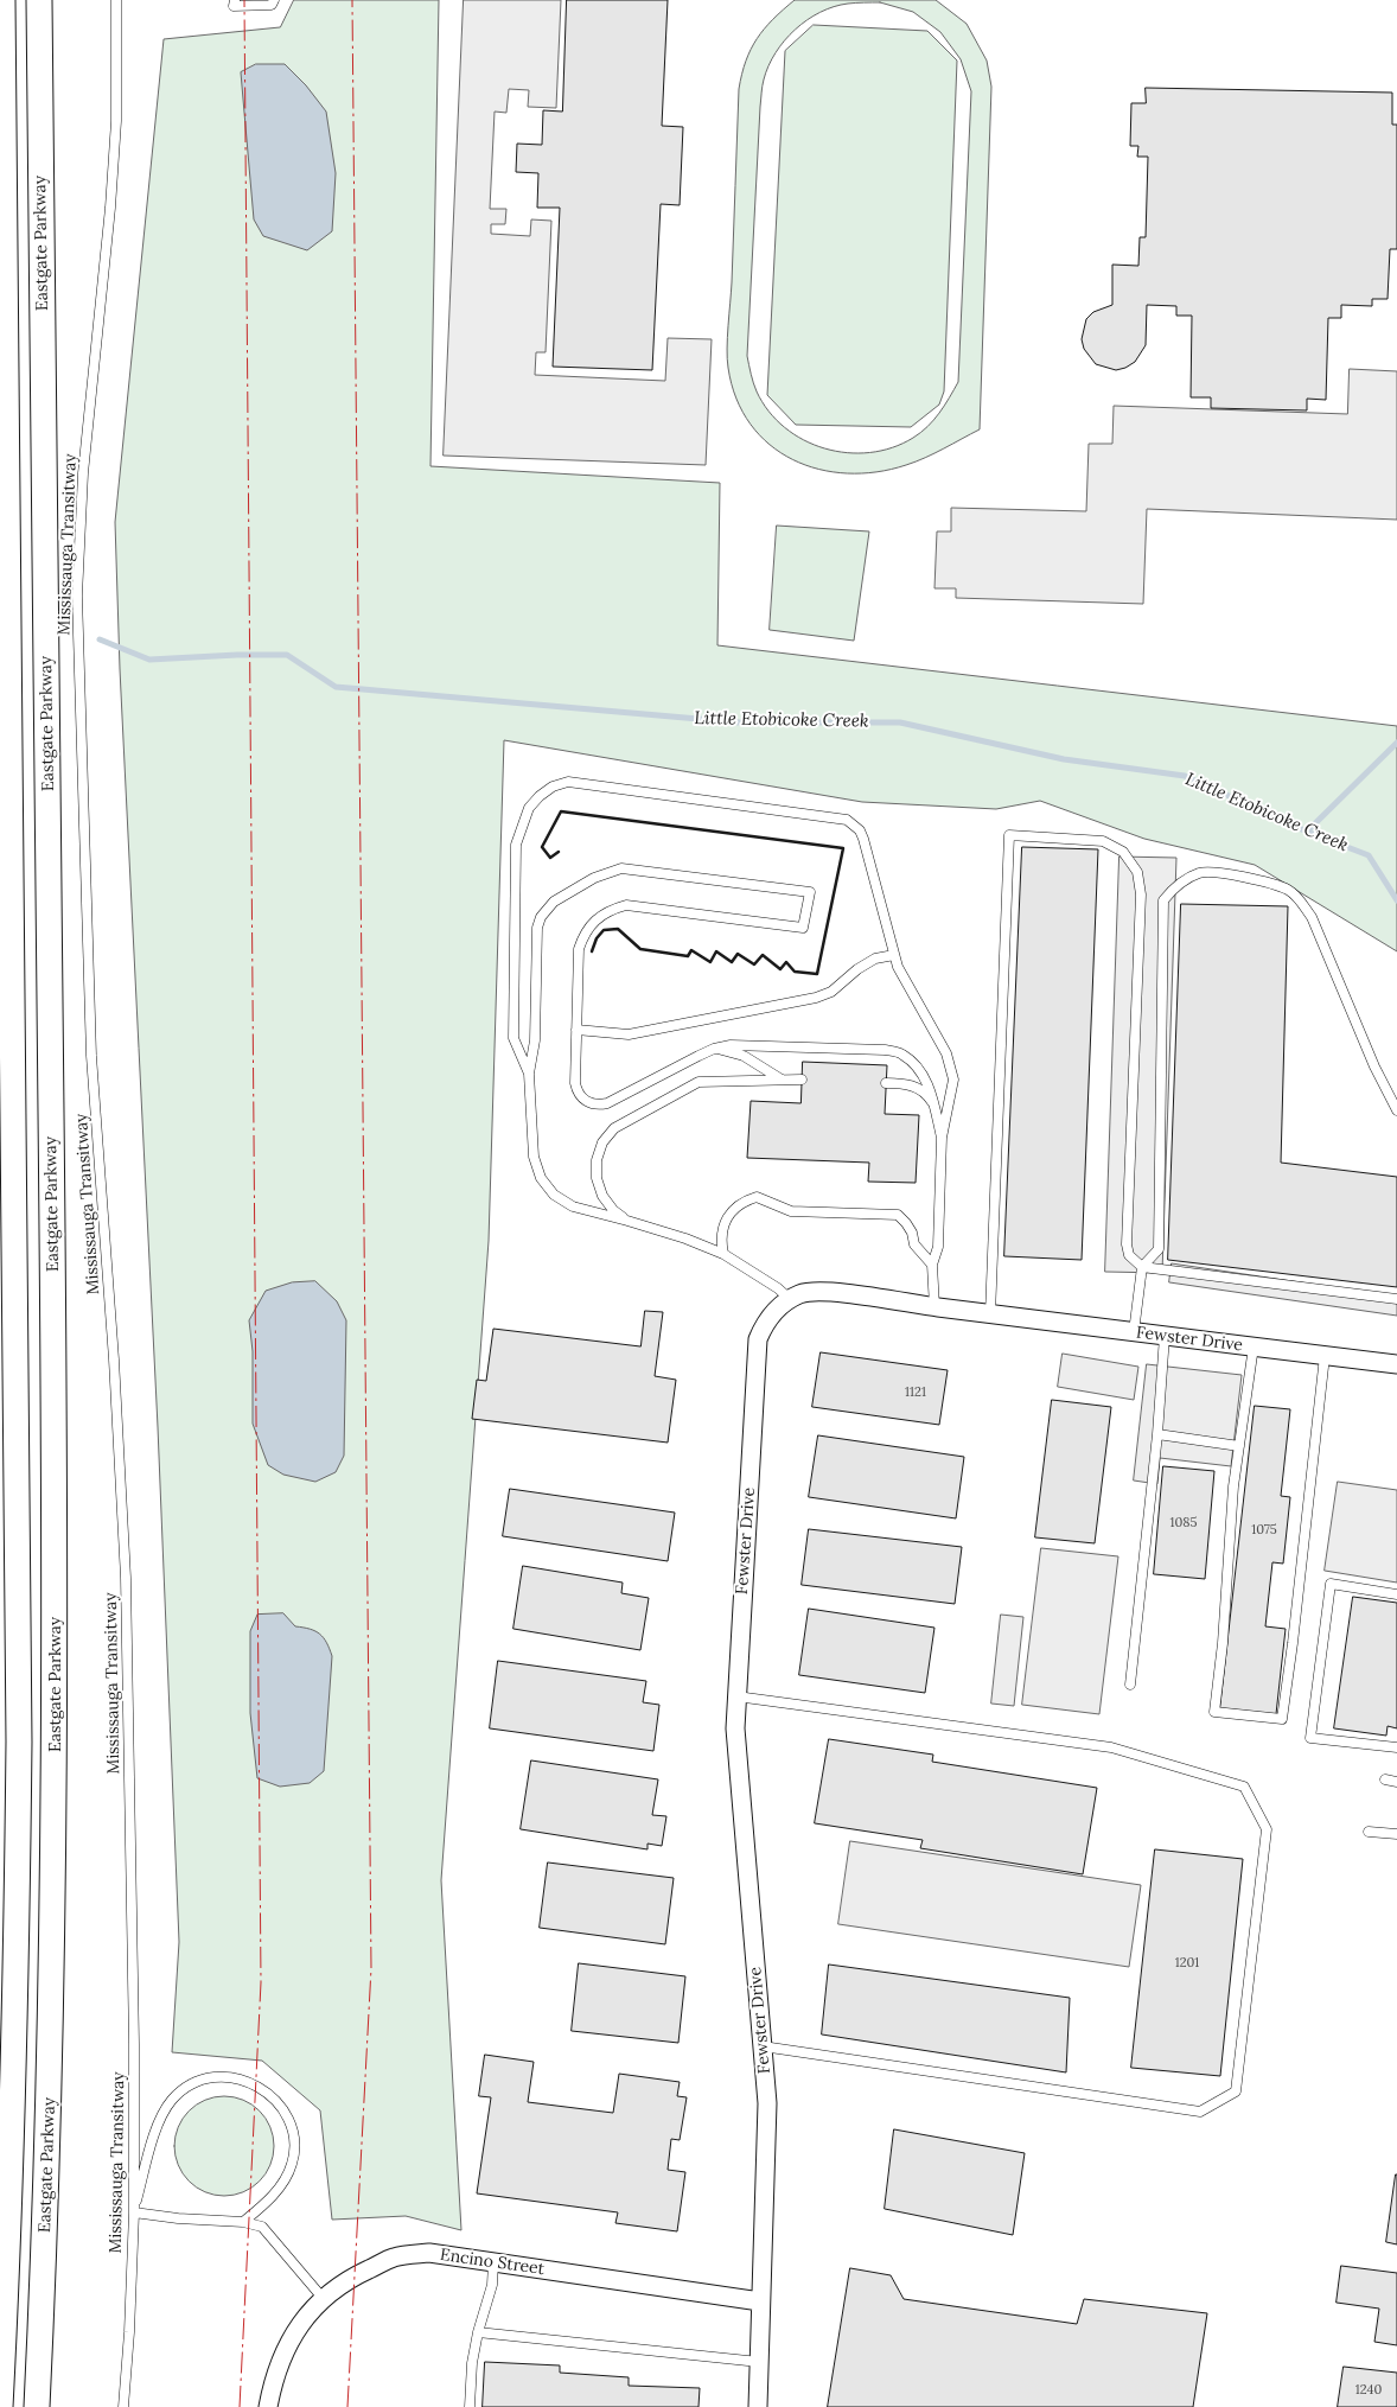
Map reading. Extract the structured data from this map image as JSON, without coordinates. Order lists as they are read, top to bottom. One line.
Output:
{"streets":{"main road":["Eastgate Parkway"],"street":["Fewster Drive","Encino Street"],"lane":["Mississauga Transitway"]},"crossings":[["Fewster Drive","Encino Street"]],"water":["Little Etobicoke Creek"],"house_numbers":["1121","1085","1075","1201","1240"]}
